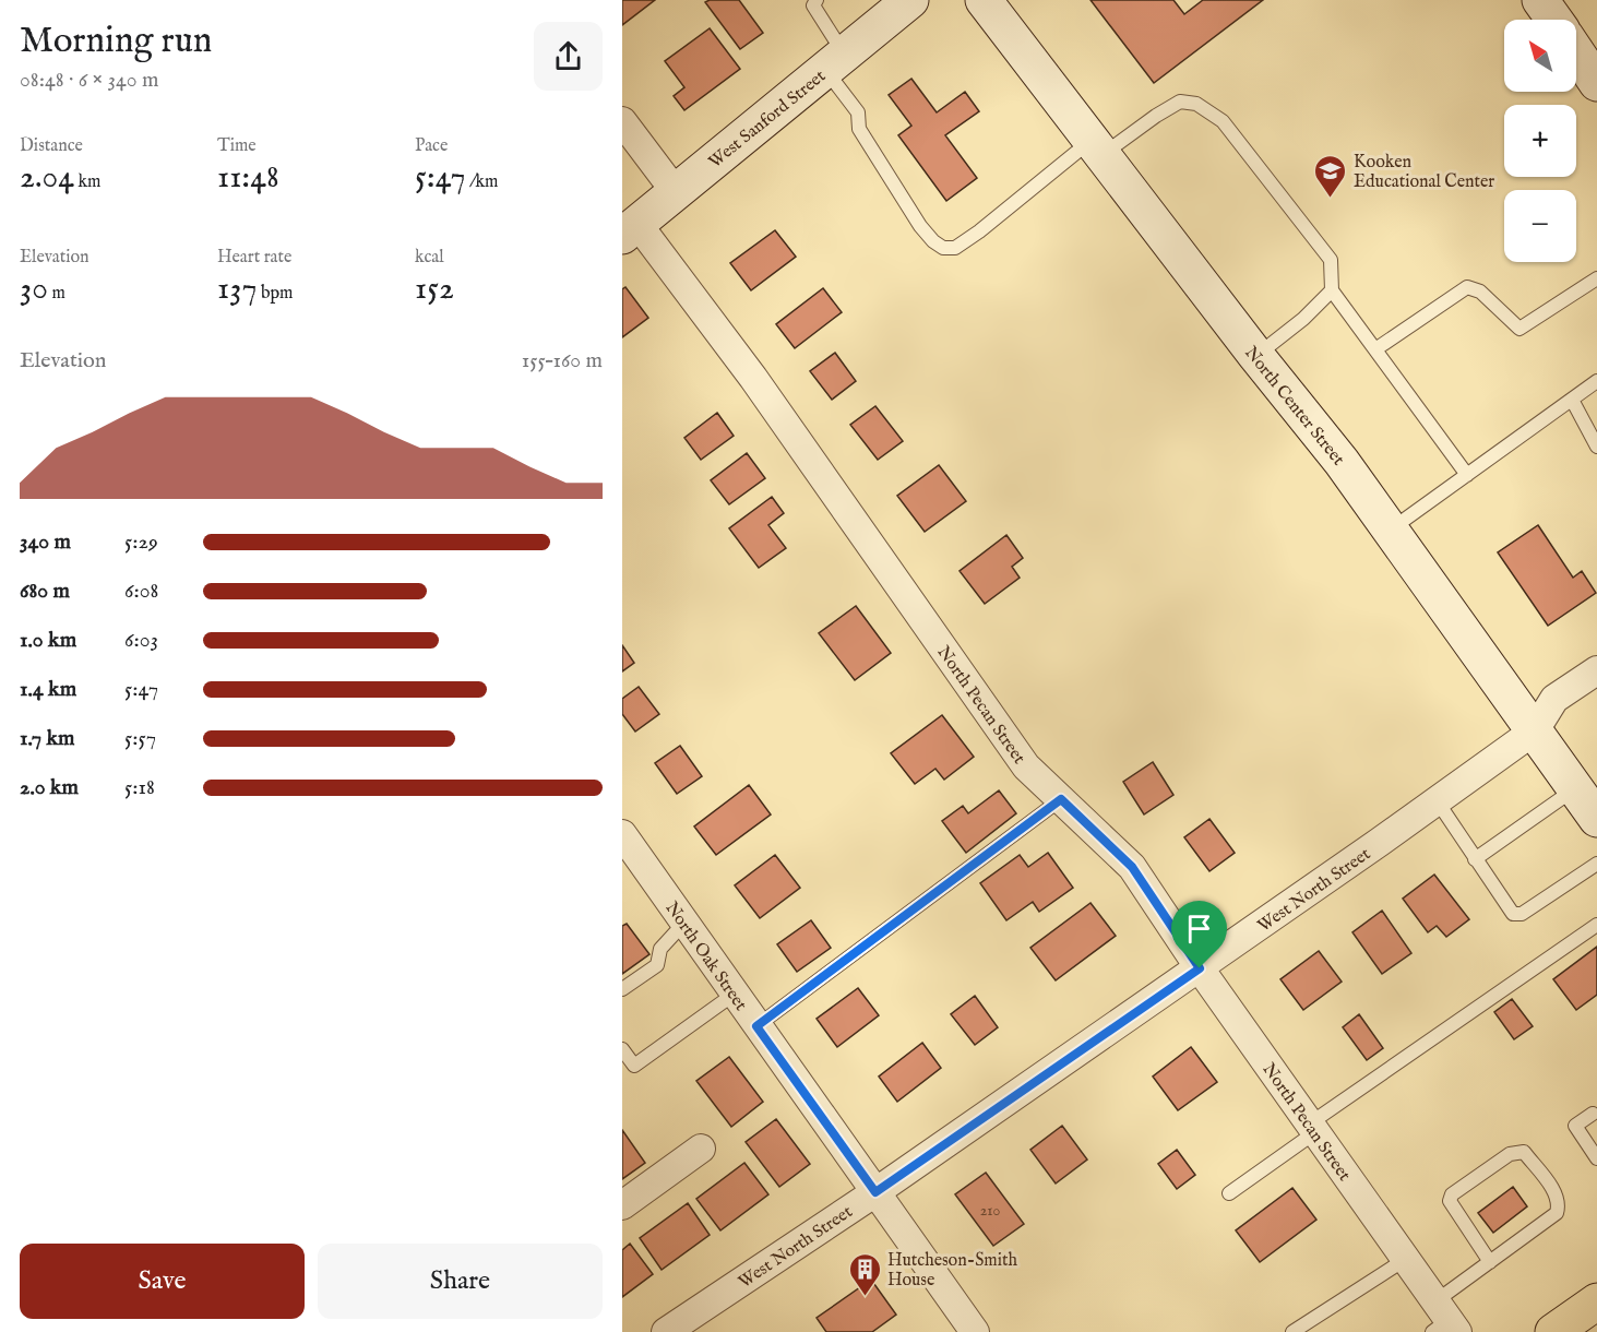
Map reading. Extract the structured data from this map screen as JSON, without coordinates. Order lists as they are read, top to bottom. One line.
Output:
{"streets":{"main road":["West Sanford Street","North Center Street"],"street":["North Pecan Street","West North Street","North Oak Street"]},"crossings":[["West Sanford Street","North Pecan Street"],["North Center Street","West North Street"],["North Pecan Street","West North Street"],["West North Street","North Oak Street"]],"places":{"school or university":["Kooken Educational Center"],"building":["Hutcheson-Smith House"]},"house_numbers":["210"],"north":"top left","page":{"heading":["Morning run","08:48 · 6 × 340 m"],"map_buttons":["+","−"],"stats":[["Distance","2.04 km"],["Time","11:48"],["Pace","5:47 /km"],["Elevation","30 m"],["Heart rate","137 bpm"],["kcal","152"]],"chart":["Elevation","155–160 m"],"list":[{"name":"340 m","note":"5:29"},{"name":"680 m","note":"6:08"},{"name":"1.0 km","note":"6:03"},{"name":"1.4 km","note":"5:47"},{"name":"1.7 km","note":"5:57"},{"name":"2.0 km","note":"5:18"}],"buttons":["Save","Share"]}}
